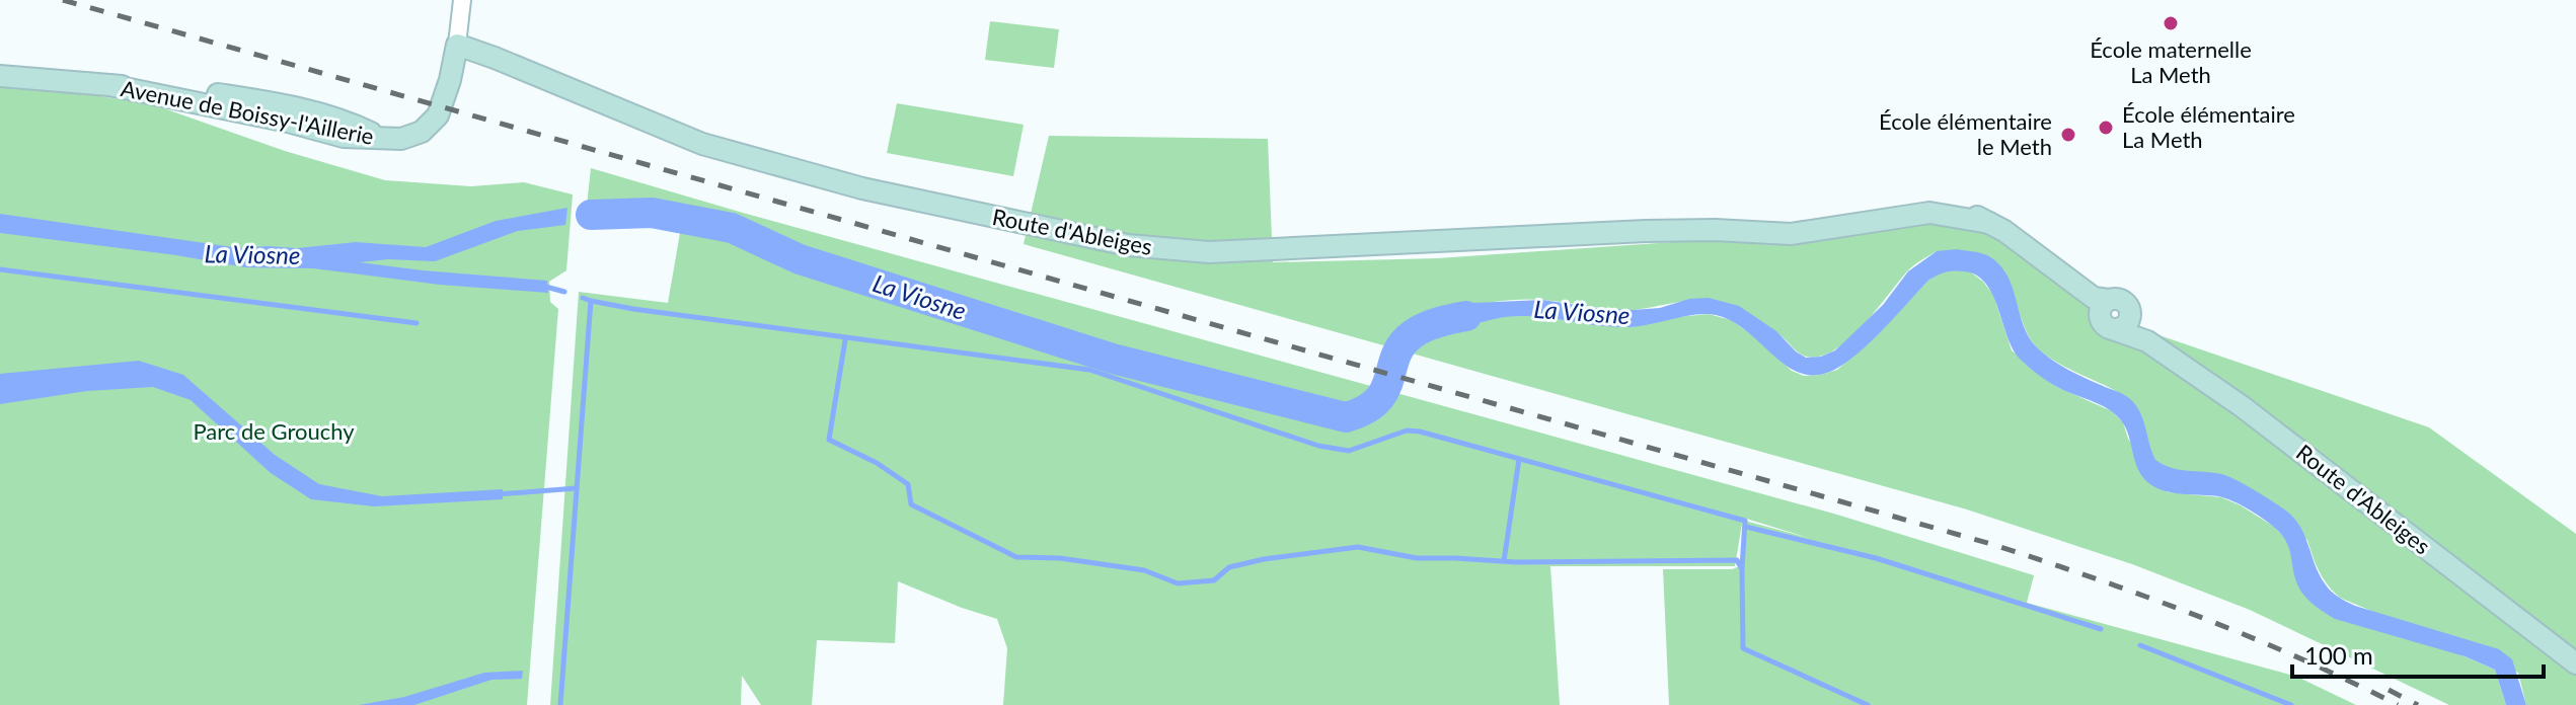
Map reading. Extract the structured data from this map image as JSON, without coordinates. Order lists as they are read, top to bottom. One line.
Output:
{"streets":{"main road":["Avenue de Boissy-l'Aillerie","Route d'Ableiges"]},"crossings":[["Avenue de Boissy-l'Aillerie","Route d'Ableiges"]],"water":["La Viosne"],"parks":["Parc de Grouchy"],"places":["École maternelle La Meth","École élémentaire La Meth","École élémentaire le Meth"],"scale_bar":"100 m"}
